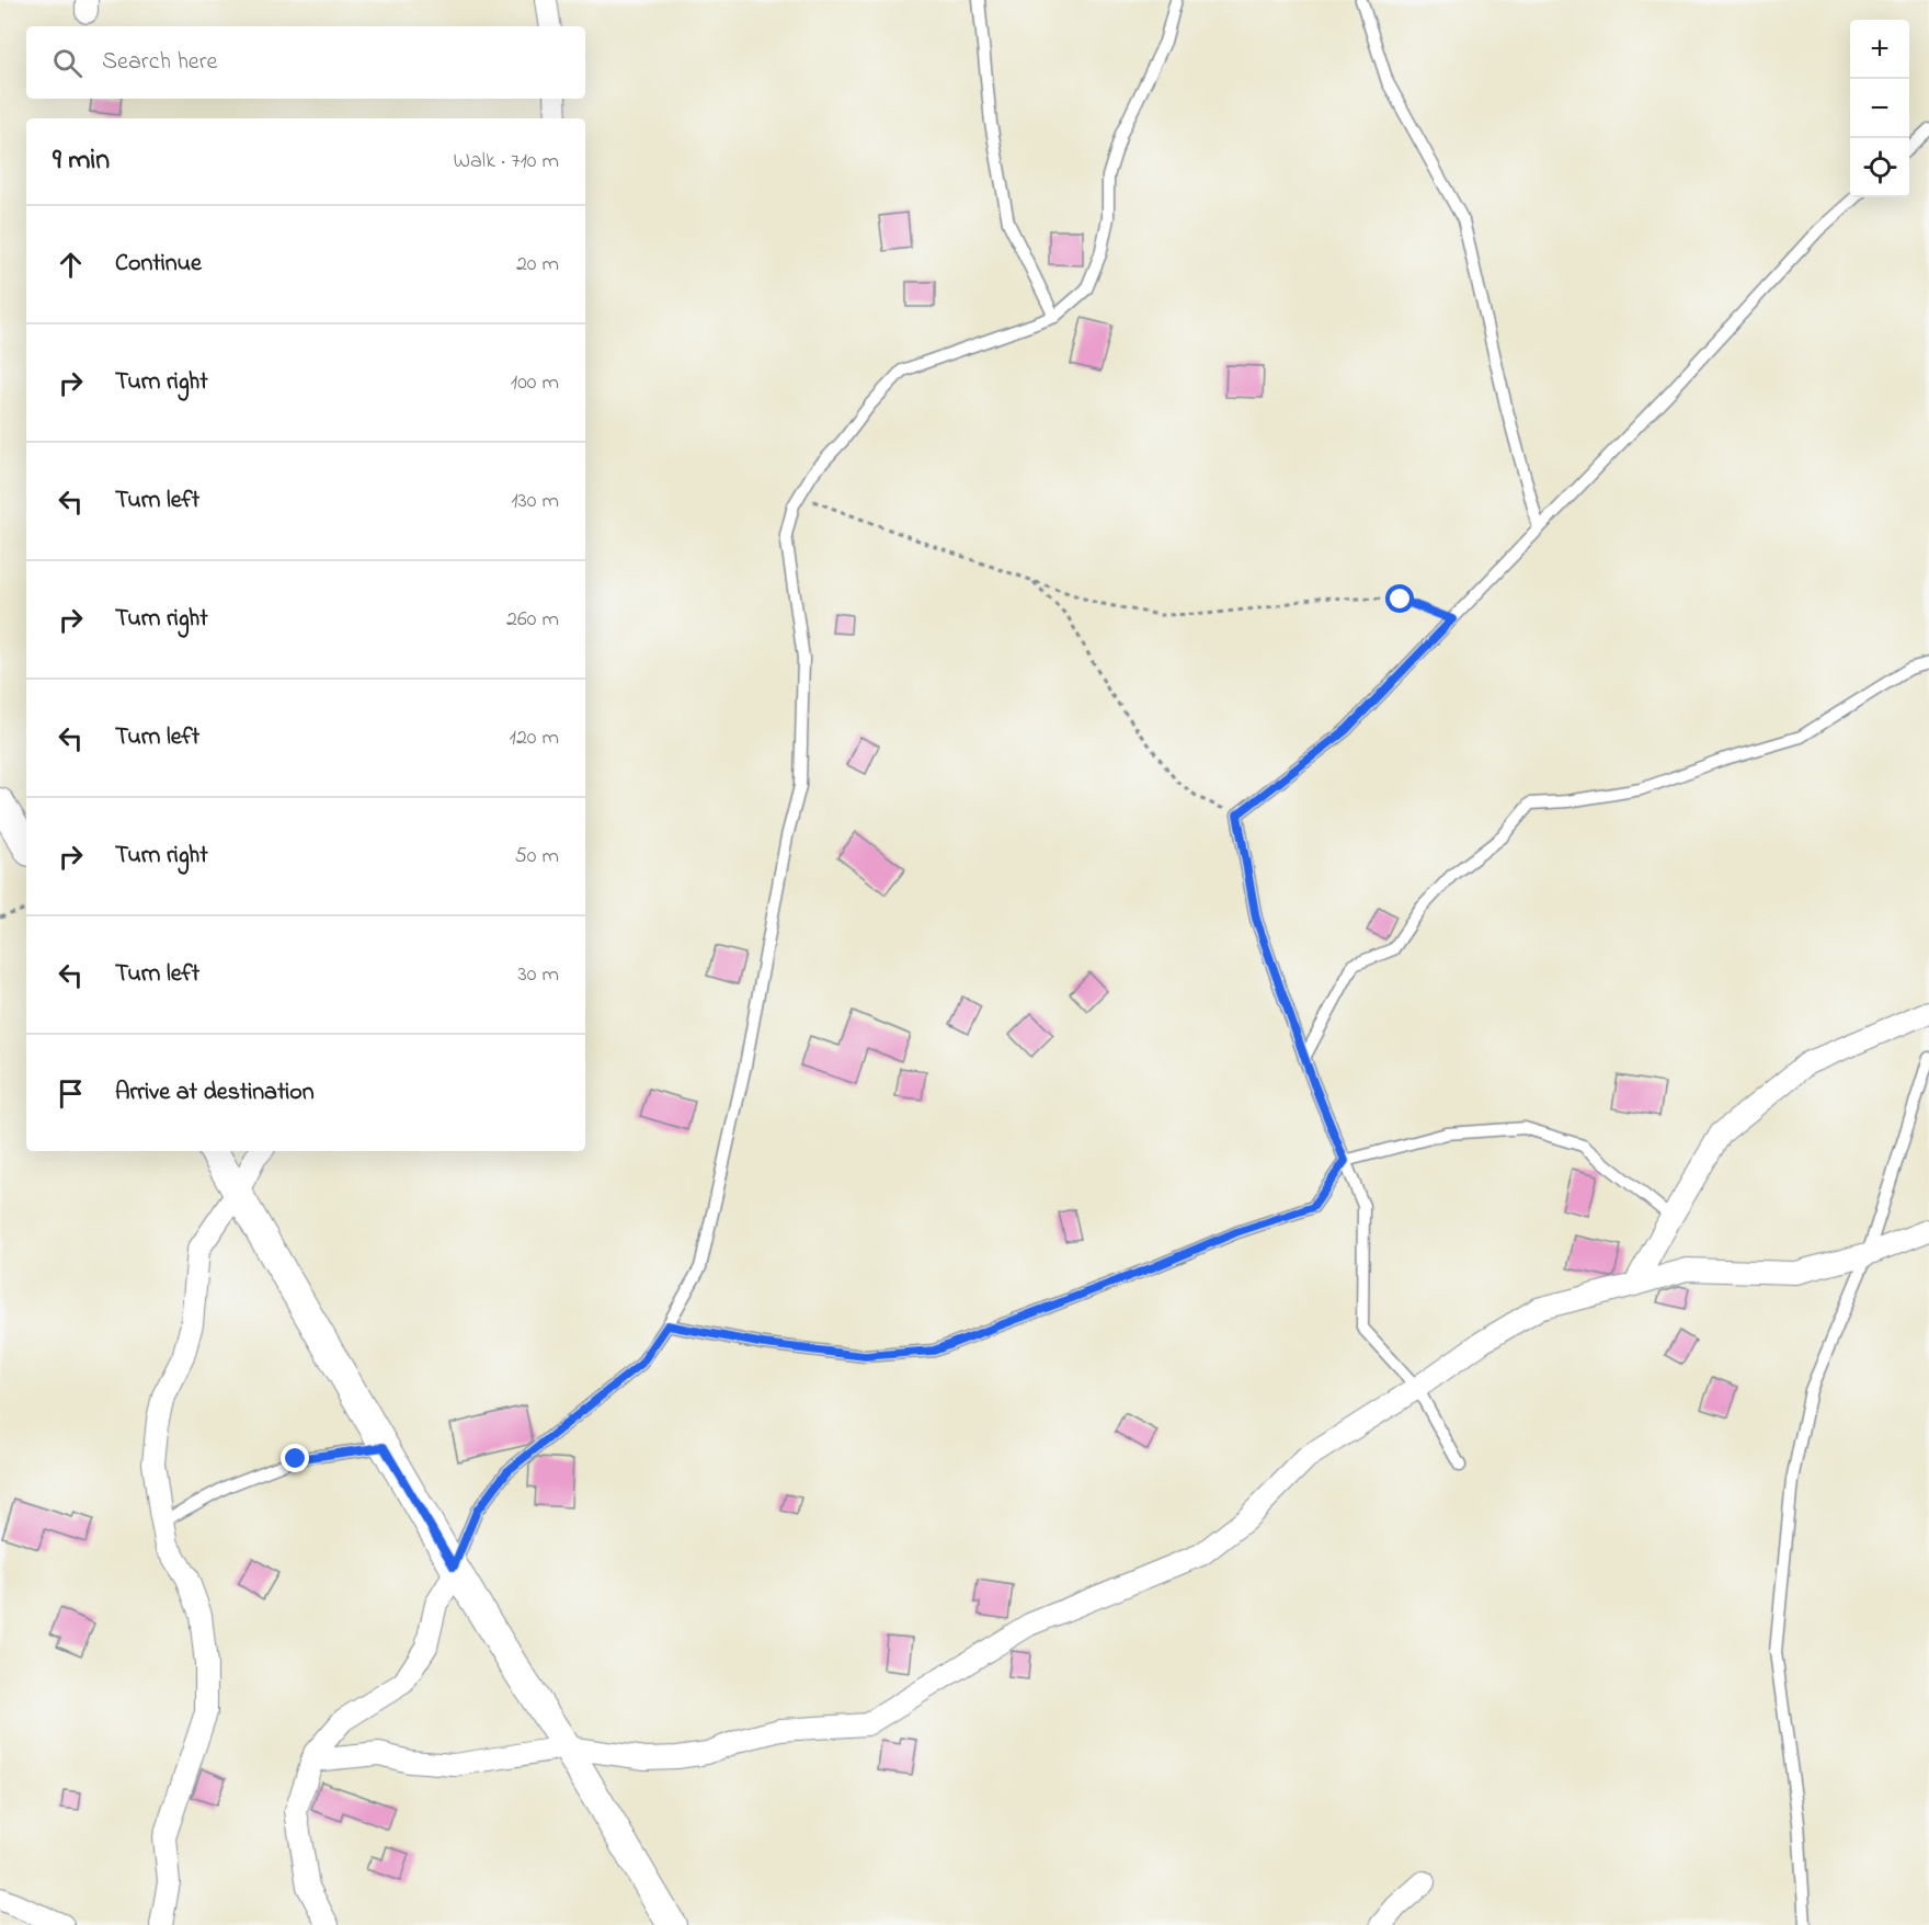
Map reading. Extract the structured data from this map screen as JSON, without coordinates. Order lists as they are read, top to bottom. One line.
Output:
{"page":{"map_buttons":["+","−"],"search":"Search here","heading":["9 min","Walk · 710 m"],"list":[["Continue","20 m"],["Turn right","100 m"],["Turn left","130 m"],["Turn right","260 m"],["Turn left","120 m"],["Turn right","50 m"],["Turn left","30 m"],"Arrive at destination"]}}
